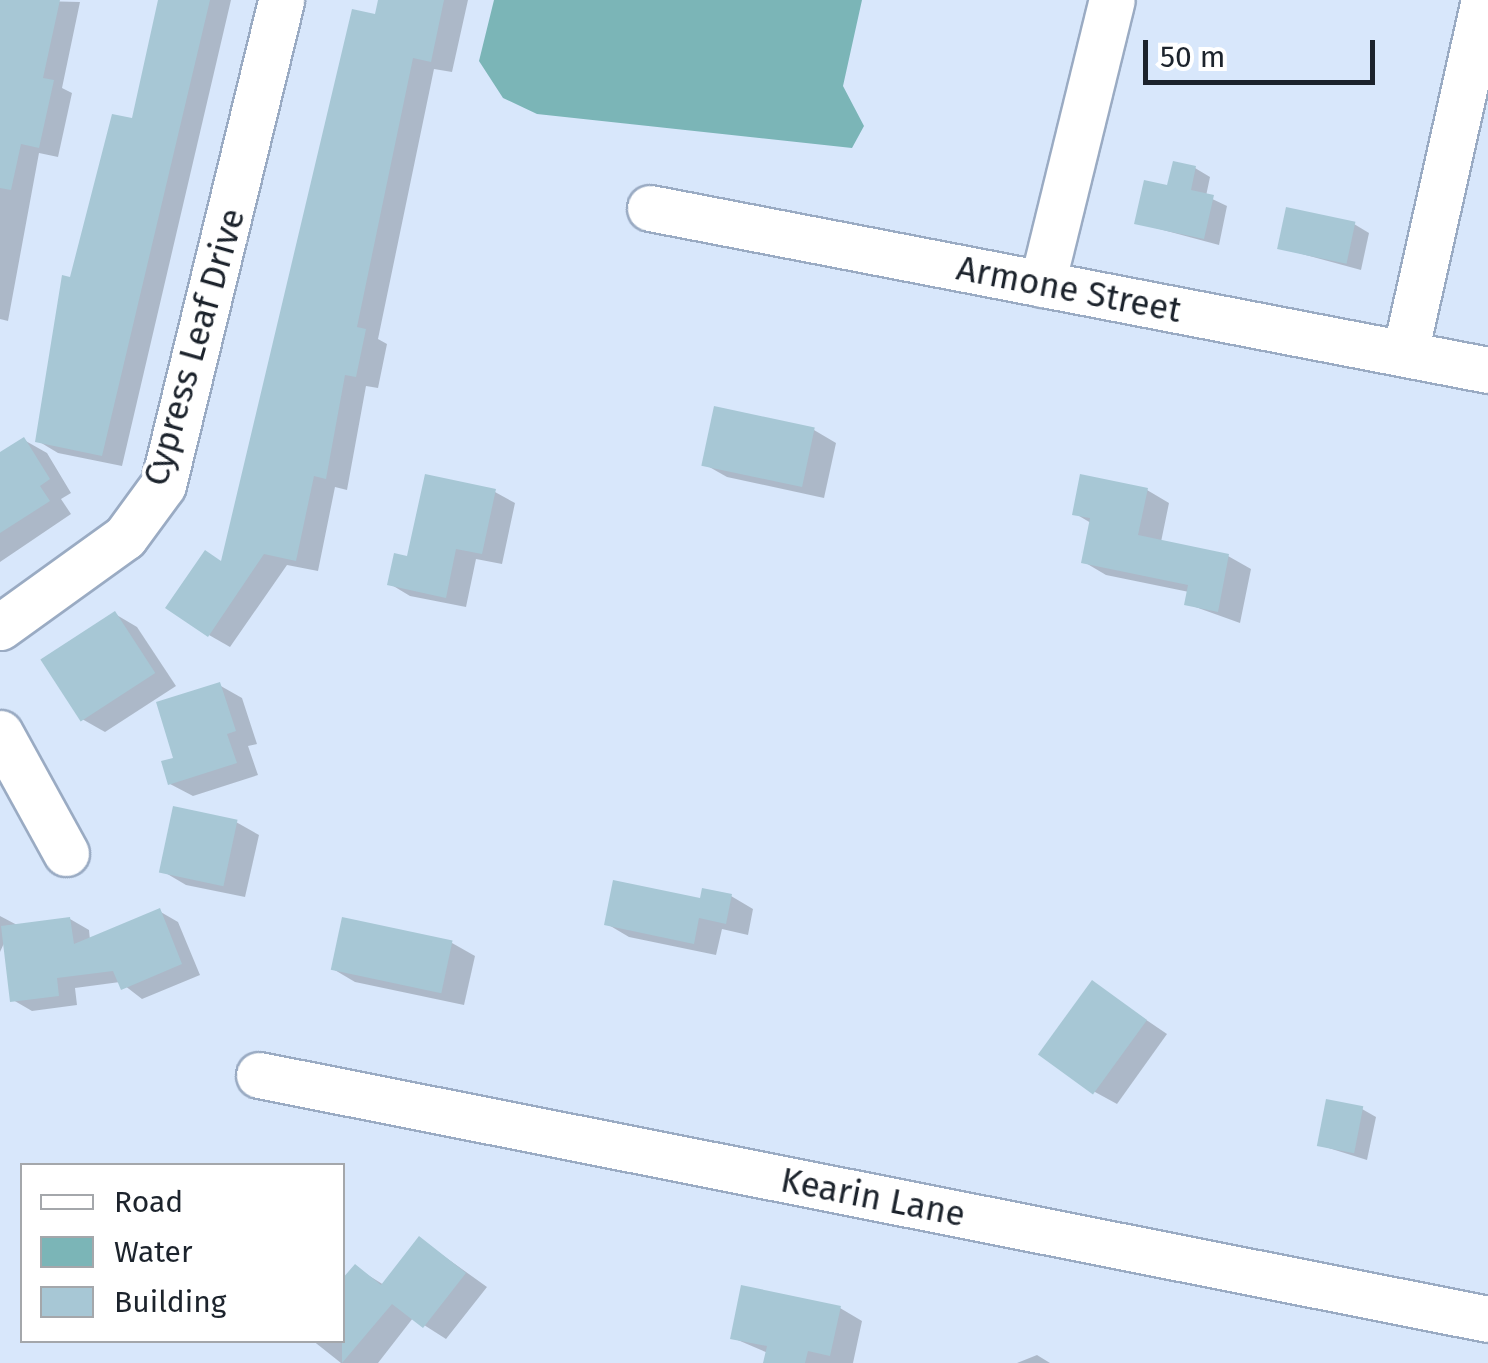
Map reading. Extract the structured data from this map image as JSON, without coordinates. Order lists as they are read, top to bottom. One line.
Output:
{"streets":{"street":["Armone Street","Cypress Leaf Drive","Kearin Lane"]},"legend":["Road","Water","Building"],"scale_bar":"50 m"}
